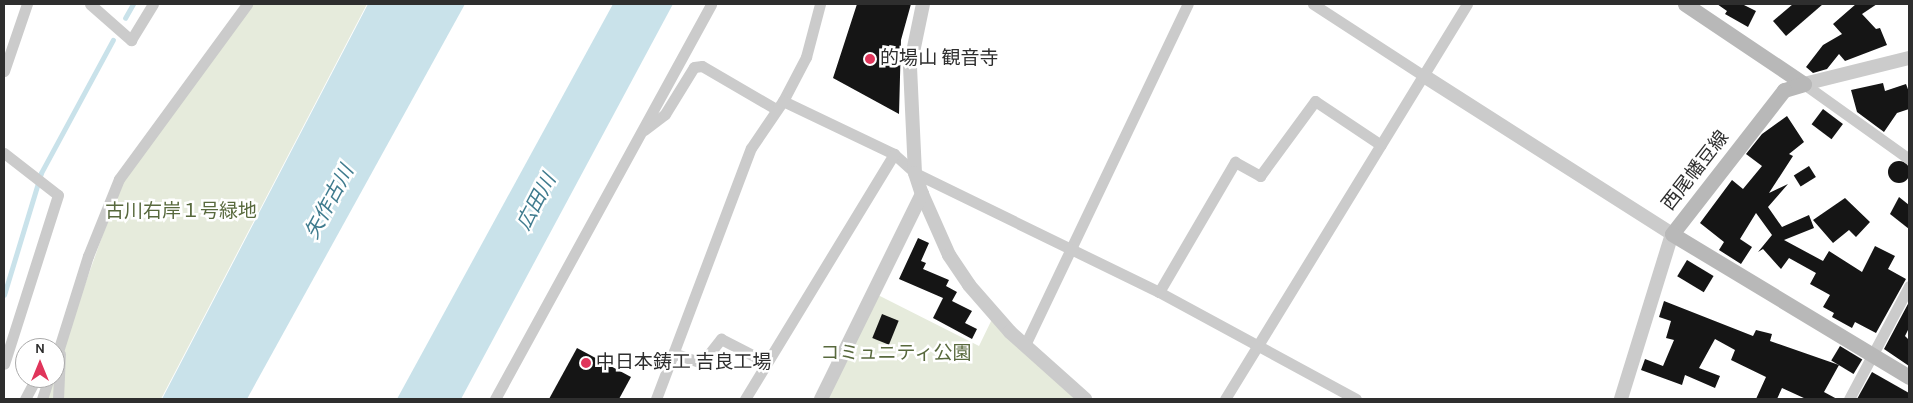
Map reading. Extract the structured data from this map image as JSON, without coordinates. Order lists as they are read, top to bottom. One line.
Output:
{"streets":{"main road":["西尾幡豆線"]},"water":["矢作古川","広田川"],"parks":["古川右岸１号緑地","コミュニティ公園"],"places":["的場山 観音寺","中日本鋳工 吉良工場"],"north":"top"}
